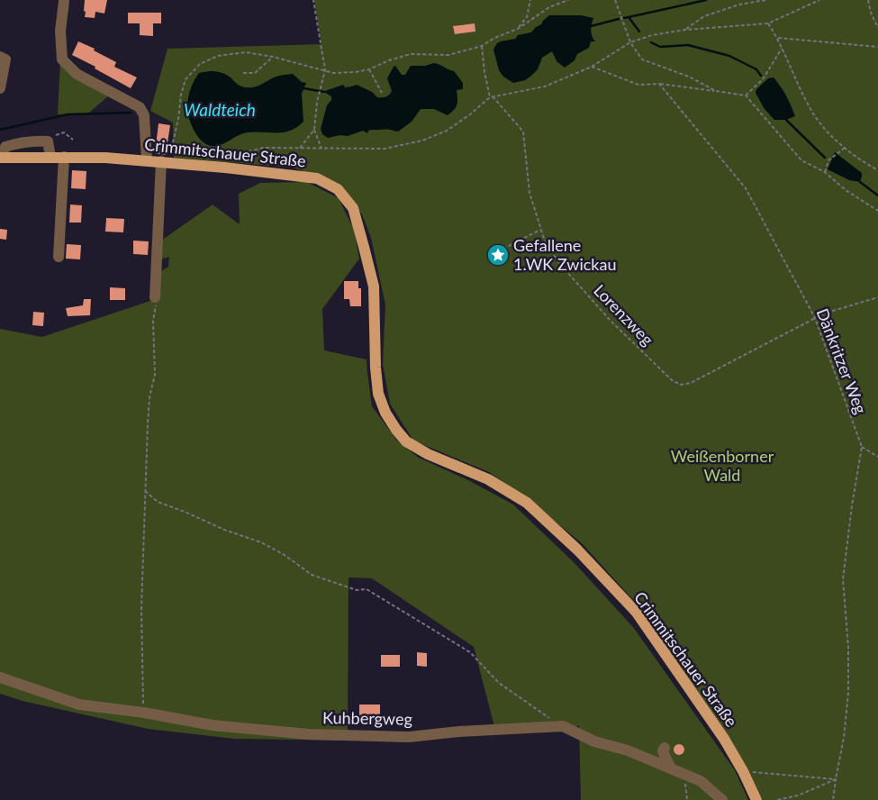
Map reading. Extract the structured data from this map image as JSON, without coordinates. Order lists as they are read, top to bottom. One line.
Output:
{"streets":{"main road":["Crimmitschauer Straße"],"street":["Kuhbergweg"],"path":["Lorenzweg","Dänkritzer Weg"]},"crossings":[["Lorenzweg","Dänkritzer Weg"]],"water":["Waldteich"],"parks":["Weißenborner Wald"],"places":{"place":["Gefallene 1.WK Zwickau"]}}
